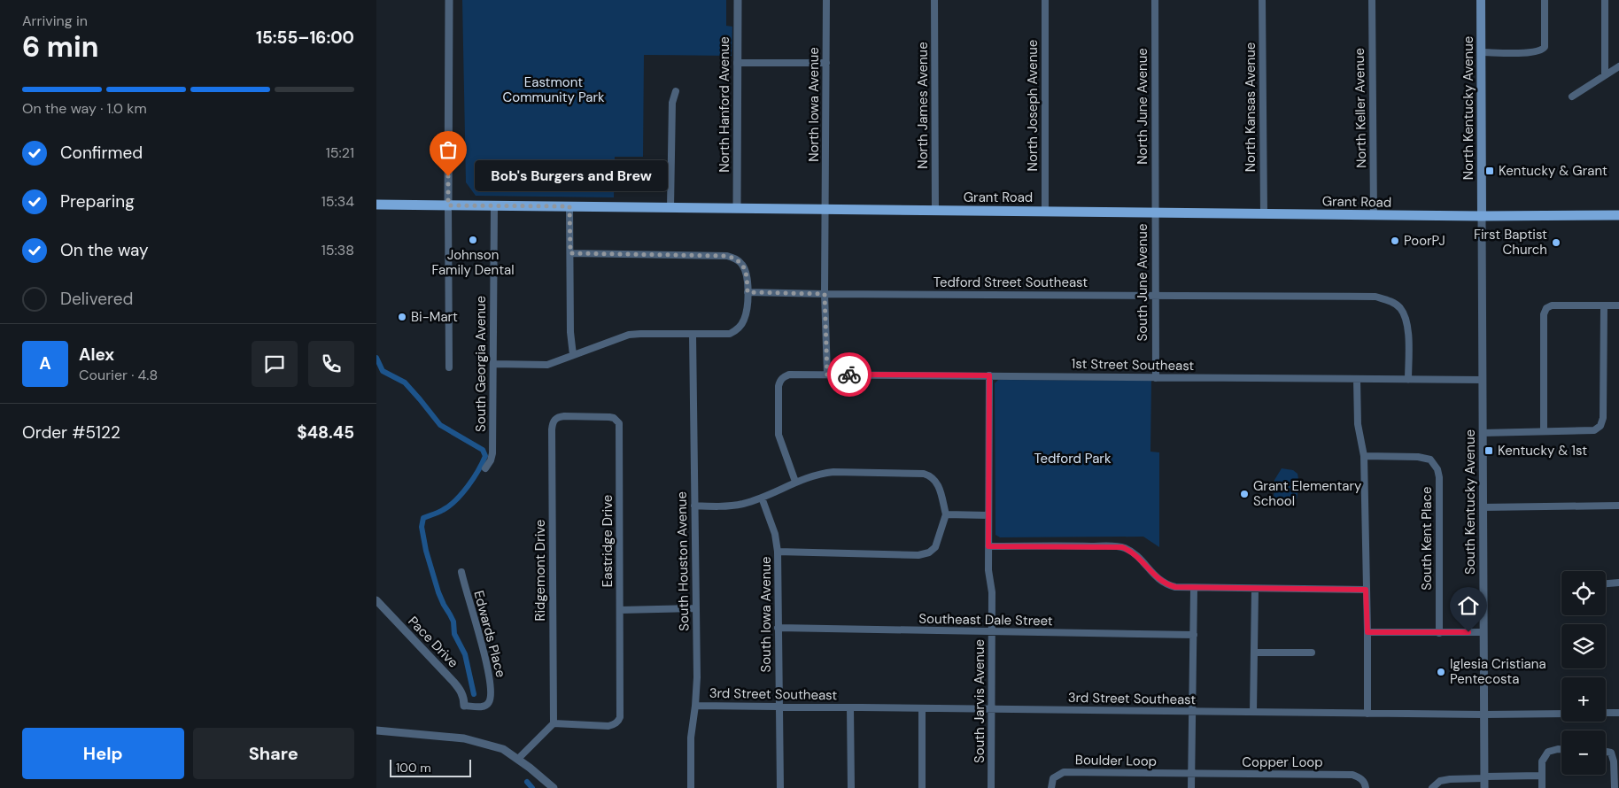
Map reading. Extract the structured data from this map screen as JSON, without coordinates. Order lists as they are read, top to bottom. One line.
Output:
{"streets":{"main road":["North Kentucky Avenue","Grant Road"],"street":["North Hanford Avenue","North Iowa Avenue","North James Avenue","North Joseph Avenue","North June Avenue","North Kansas Avenue","North Keller Avenue","Tedford Street Southeast","South June Avenue","South Georgia Avenue","1st Street Southeast","South Kentucky Avenue","South Kent Place","Eastridge Drive","South Houston Avenue","Ridgemont Drive","South Iowa Avenue","Southeast Dale Street","Edwards Place","Pace Drive","3rd Street Southeast","South Jarvis Avenue","Boulder Loop","Copper Loop"]},"crossings":[["North Hanford Avenue","Grant Road"],["North Iowa Avenue","Grant Road"],["North James Avenue","Grant Road"],["North Joseph Avenue","Grant Road"],["North June Avenue","Grant Road"],["North June Avenue","South June Avenue"],["North Kansas Avenue","Grant Road"],["North Keller Avenue","Grant Road"],["North Kentucky Avenue","Grant Road"],["North Kentucky Avenue","South Kentucky Avenue"],["Grant Road","South June Avenue"],["Grant Road","South Georgia Avenue"],["Grant Road","South Kentucky Avenue"],["Tedford Street Southeast","South June Avenue"],["Tedford Street Southeast","1st Street Southeast"],["South June Avenue","1st Street Southeast"],["1st Street Southeast","South Kentucky Avenue"],["1st Street Southeast","South Jarvis Avenue"],["South Kentucky Avenue","3rd Street Southeast"],["Eastridge Drive","Ridgemont Drive"],["South Houston Avenue","3rd Street Southeast"],["South Iowa Avenue","Southeast Dale Street"],["South Iowa Avenue","3rd Street Southeast"],["Southeast Dale Street","South Jarvis Avenue"],["Edwards Place","Pace Drive"],["3rd Street Southeast","South Jarvis Avenue"],["Boulder Loop","Copper Loop"]],"parks":["Eastmont Community Park","Tedford Park"],"places":{"transit":["Kentucky & Grant","Kentucky & 1st"],"other":["Bob's Burgers and Brew","Johnson Family Dental","PoorPJ","First Baptist Church","Bi-Mart","Grant Elementary School","Iglesia Cristiana Pentecosta"]},"scale_bar":"100 m","page":{"heading":["6 min","Arriving in","15:55–16:00"],"panel":["Alex","Courier · 4.8","Order #5122","$48.45"],"bar":"On the way · 1.0 km","list":[["Confirmed","15:21"],["Preparing","15:34"],["On the way","15:38"],"Delivered"],"bubble":"Bob's Burgers and Brew","round":"A","map_buttons":["+","−"],"buttons":["Help","Share"],"scale":"100 m"}}
